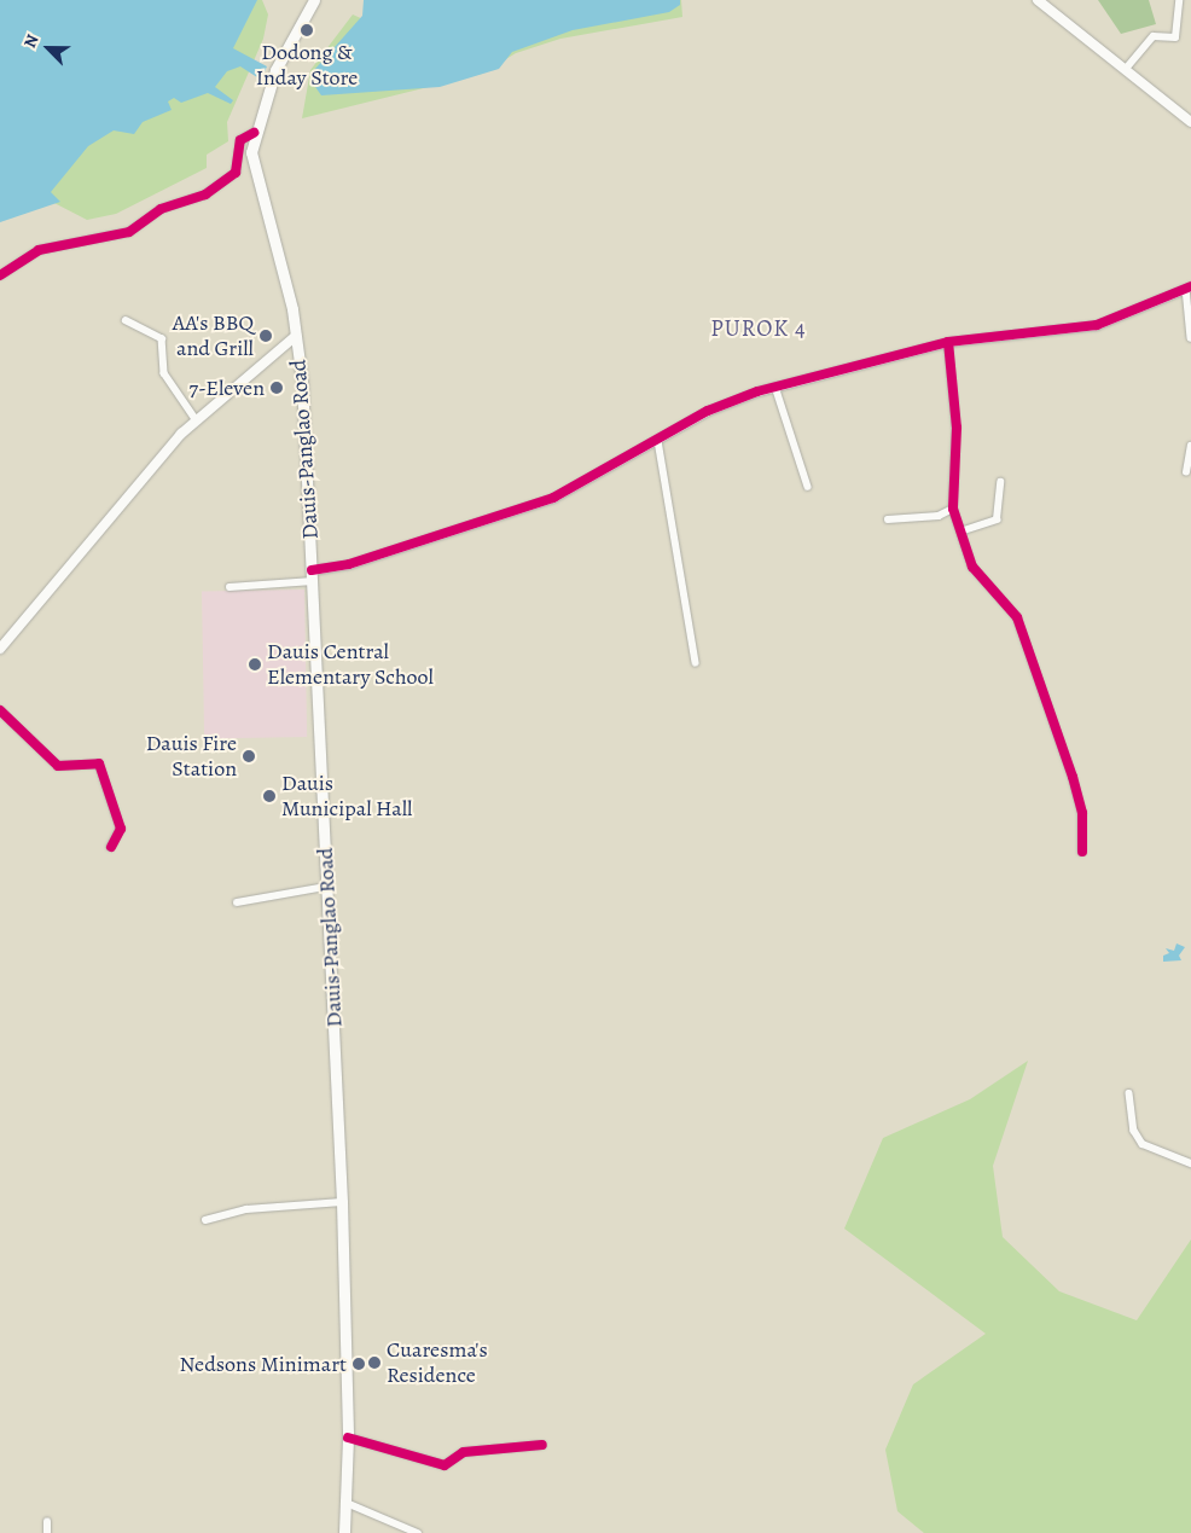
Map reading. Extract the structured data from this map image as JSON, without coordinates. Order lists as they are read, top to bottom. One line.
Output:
{"streets":{"main road":["Dauis-Panglao Road"]},"districts":["PUROK 4"],"places":["Dodong & Inday Store","AA's BBQ and Grill","7-Eleven","Dauis Central Elementary School","Dauis Fire Station","Dauis Municipal Hall","Cuaresma's Residence","Nedsons Minimart"],"north":"top left"}
